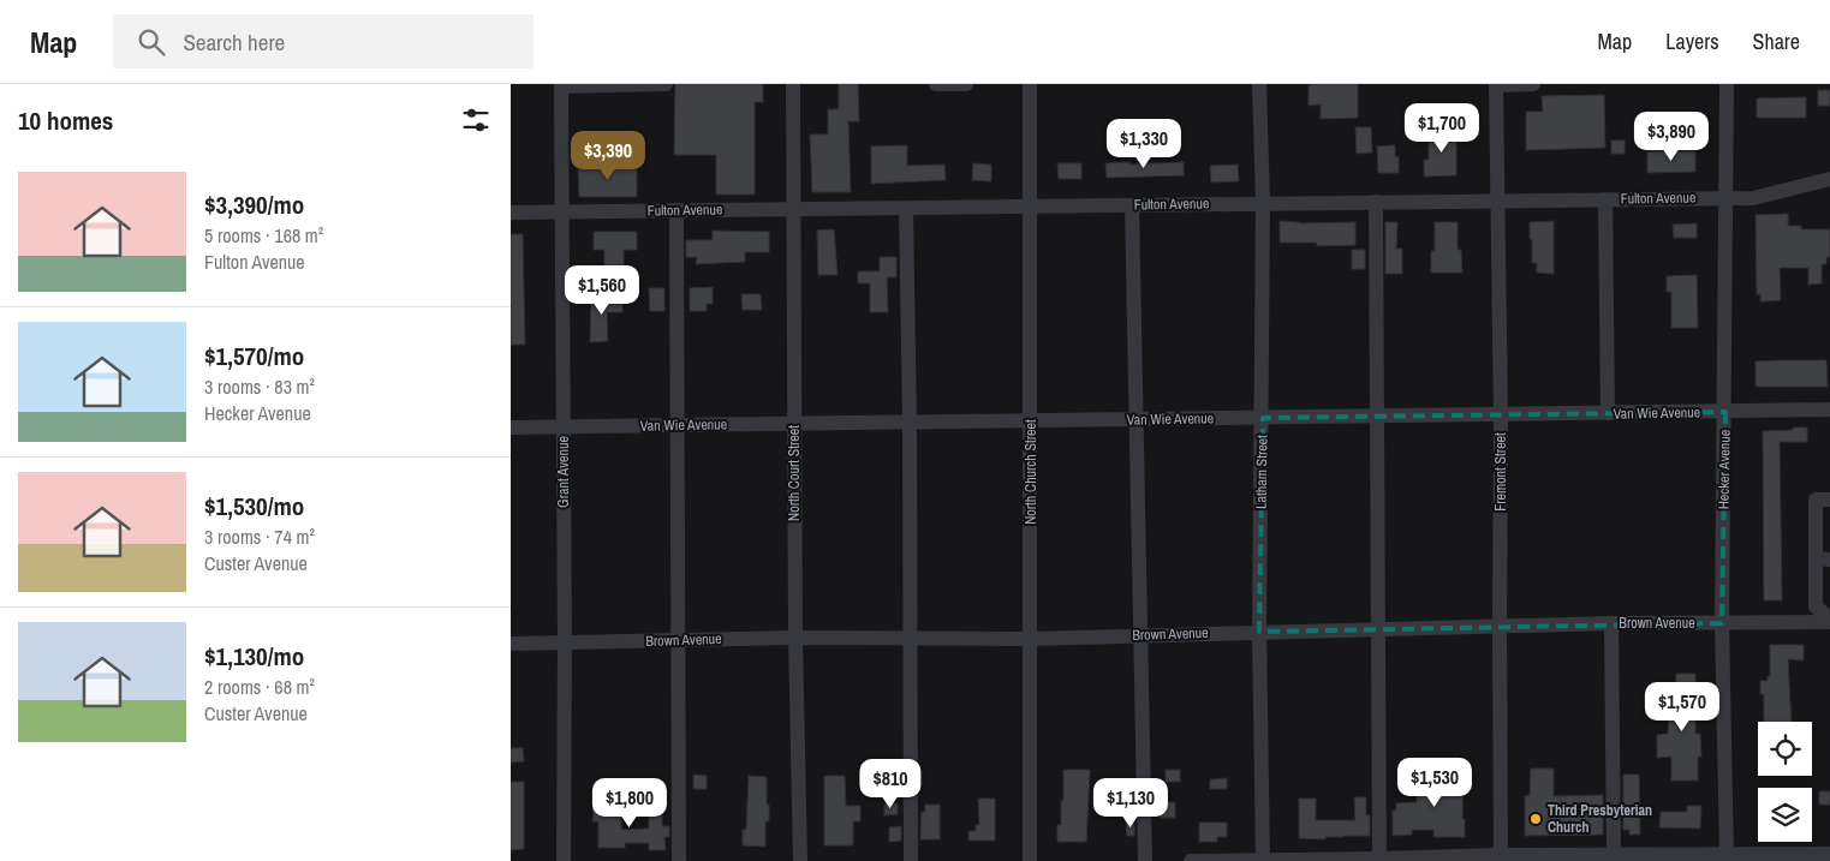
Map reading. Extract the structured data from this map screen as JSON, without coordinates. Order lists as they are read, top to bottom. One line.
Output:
{"streets":{"street":["Fulton Avenue","Van Wie Avenue","Hecker Avenue","Grant Avenue","North Church Street","Latham Street","Fremont Street","North Court Street","Brown Avenue"]},"crossings":[["Fulton Avenue","Hecker Avenue"],["Fulton Avenue","Grant Avenue"],["Fulton Avenue","North Church Street"],["Fulton Avenue","Latham Street"],["Fulton Avenue","Fremont Street"],["Fulton Avenue","North Court Street"],["Van Wie Avenue","Hecker Avenue"],["Van Wie Avenue","Grant Avenue"],["Van Wie Avenue","North Church Street"],["Van Wie Avenue","Latham Street"],["Van Wie Avenue","Fremont Street"],["Van Wie Avenue","North Court Street"],["Hecker Avenue","Brown Avenue"],["Grant Avenue","Brown Avenue"],["North Church Street","Brown Avenue"],["Latham Street","Brown Avenue"],["Fremont Street","Brown Avenue"],["North Court Street","Brown Avenue"]],"places":["Third Presbyterian Church"],"page":{"header":"Map","search":"Search here","nav":["Map","Layers","Share"],"heading":"10 homes","price":["$1,700","$3,890","$1,330","$3,390","$1,560","$1,570","$1,530","$810","$1,800","$1,130"],"list":[{"name":"$3,390/mo","note":"5 rooms · 168 m² · Fulton Avenue"},{"name":"$1,570/mo","note":"3 rooms · 83 m² · Hecker Avenue"},{"name":"$1,530/mo","note":"3 rooms · 74 m² · Custer Avenue"},{"name":"$1,130/mo","note":"2 rooms · 68 m² · Custer Avenue"}]}}
